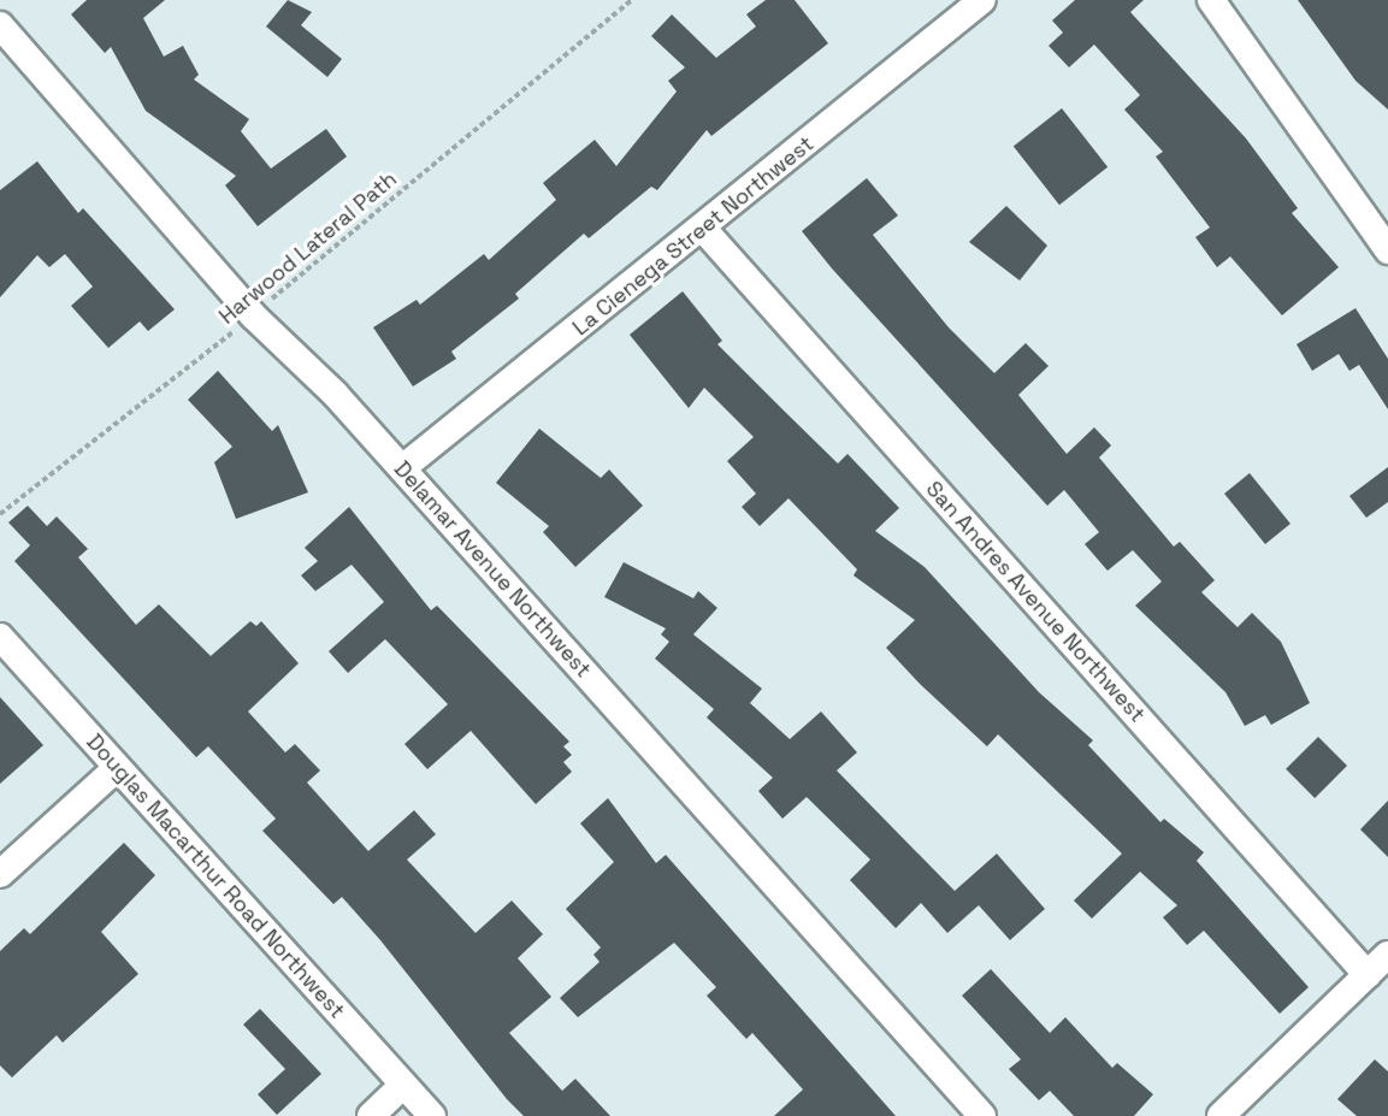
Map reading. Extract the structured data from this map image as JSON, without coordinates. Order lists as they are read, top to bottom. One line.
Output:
{"streets":{"street":["La Cienega Street Northwest","Delamar Avenue Northwest","San Andres Avenue Northwest","Douglas Macarthur Road Northwest"],"path":["Harwood Lateral Path"]},"crossings":[["La Cienega Street Northwest","Delamar Avenue Northwest"],["La Cienega Street Northwest","San Andres Avenue Northwest"],["Harwood Lateral Path","Delamar Avenue Northwest"]]}
